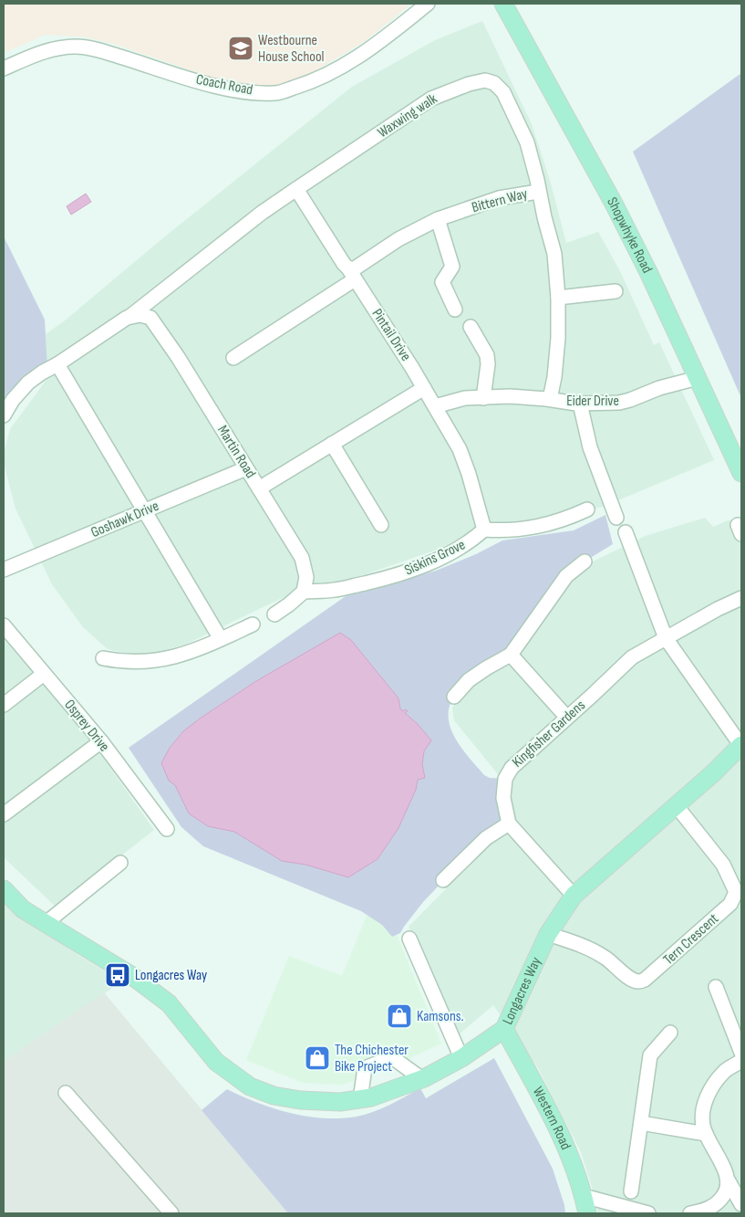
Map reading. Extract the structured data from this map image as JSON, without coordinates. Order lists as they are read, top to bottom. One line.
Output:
{"streets":{"main road":["Shopwhyke Road","Longacres Way","Western Road"],"street":["Coach Road","Waxwing walk","Bittern Way","Pintail Drive","Eider Drive","Martin Road","Goshawk Drive","Siskins Grove","Osprey Drive","Kingfisher Gardens","Tern Crescent"]},"crossings":[["Waxwing walk","Bittern Way"],["Waxwing walk","Pintail Drive"],["Bittern Way","Pintail Drive"],["Bittern Way","Eider Drive"],["Shopwhyke Road","Eider Drive"],["Pintail Drive","Eider Drive"],["Pintail Drive","Siskins Grove"],["Martin Road","Goshawk Drive"],["Martin Road","Siskins Grove"],["Kingfisher Gardens","Longacres Way"],["Tern Crescent","Longacres Way"],["Longacres Way","Western Road"]],"places":{"school or university":["Westbourne House School"],"bus stop":["Longacres Way"],"shop":["Kamsons.","The Chichester Bike Project"]}}
